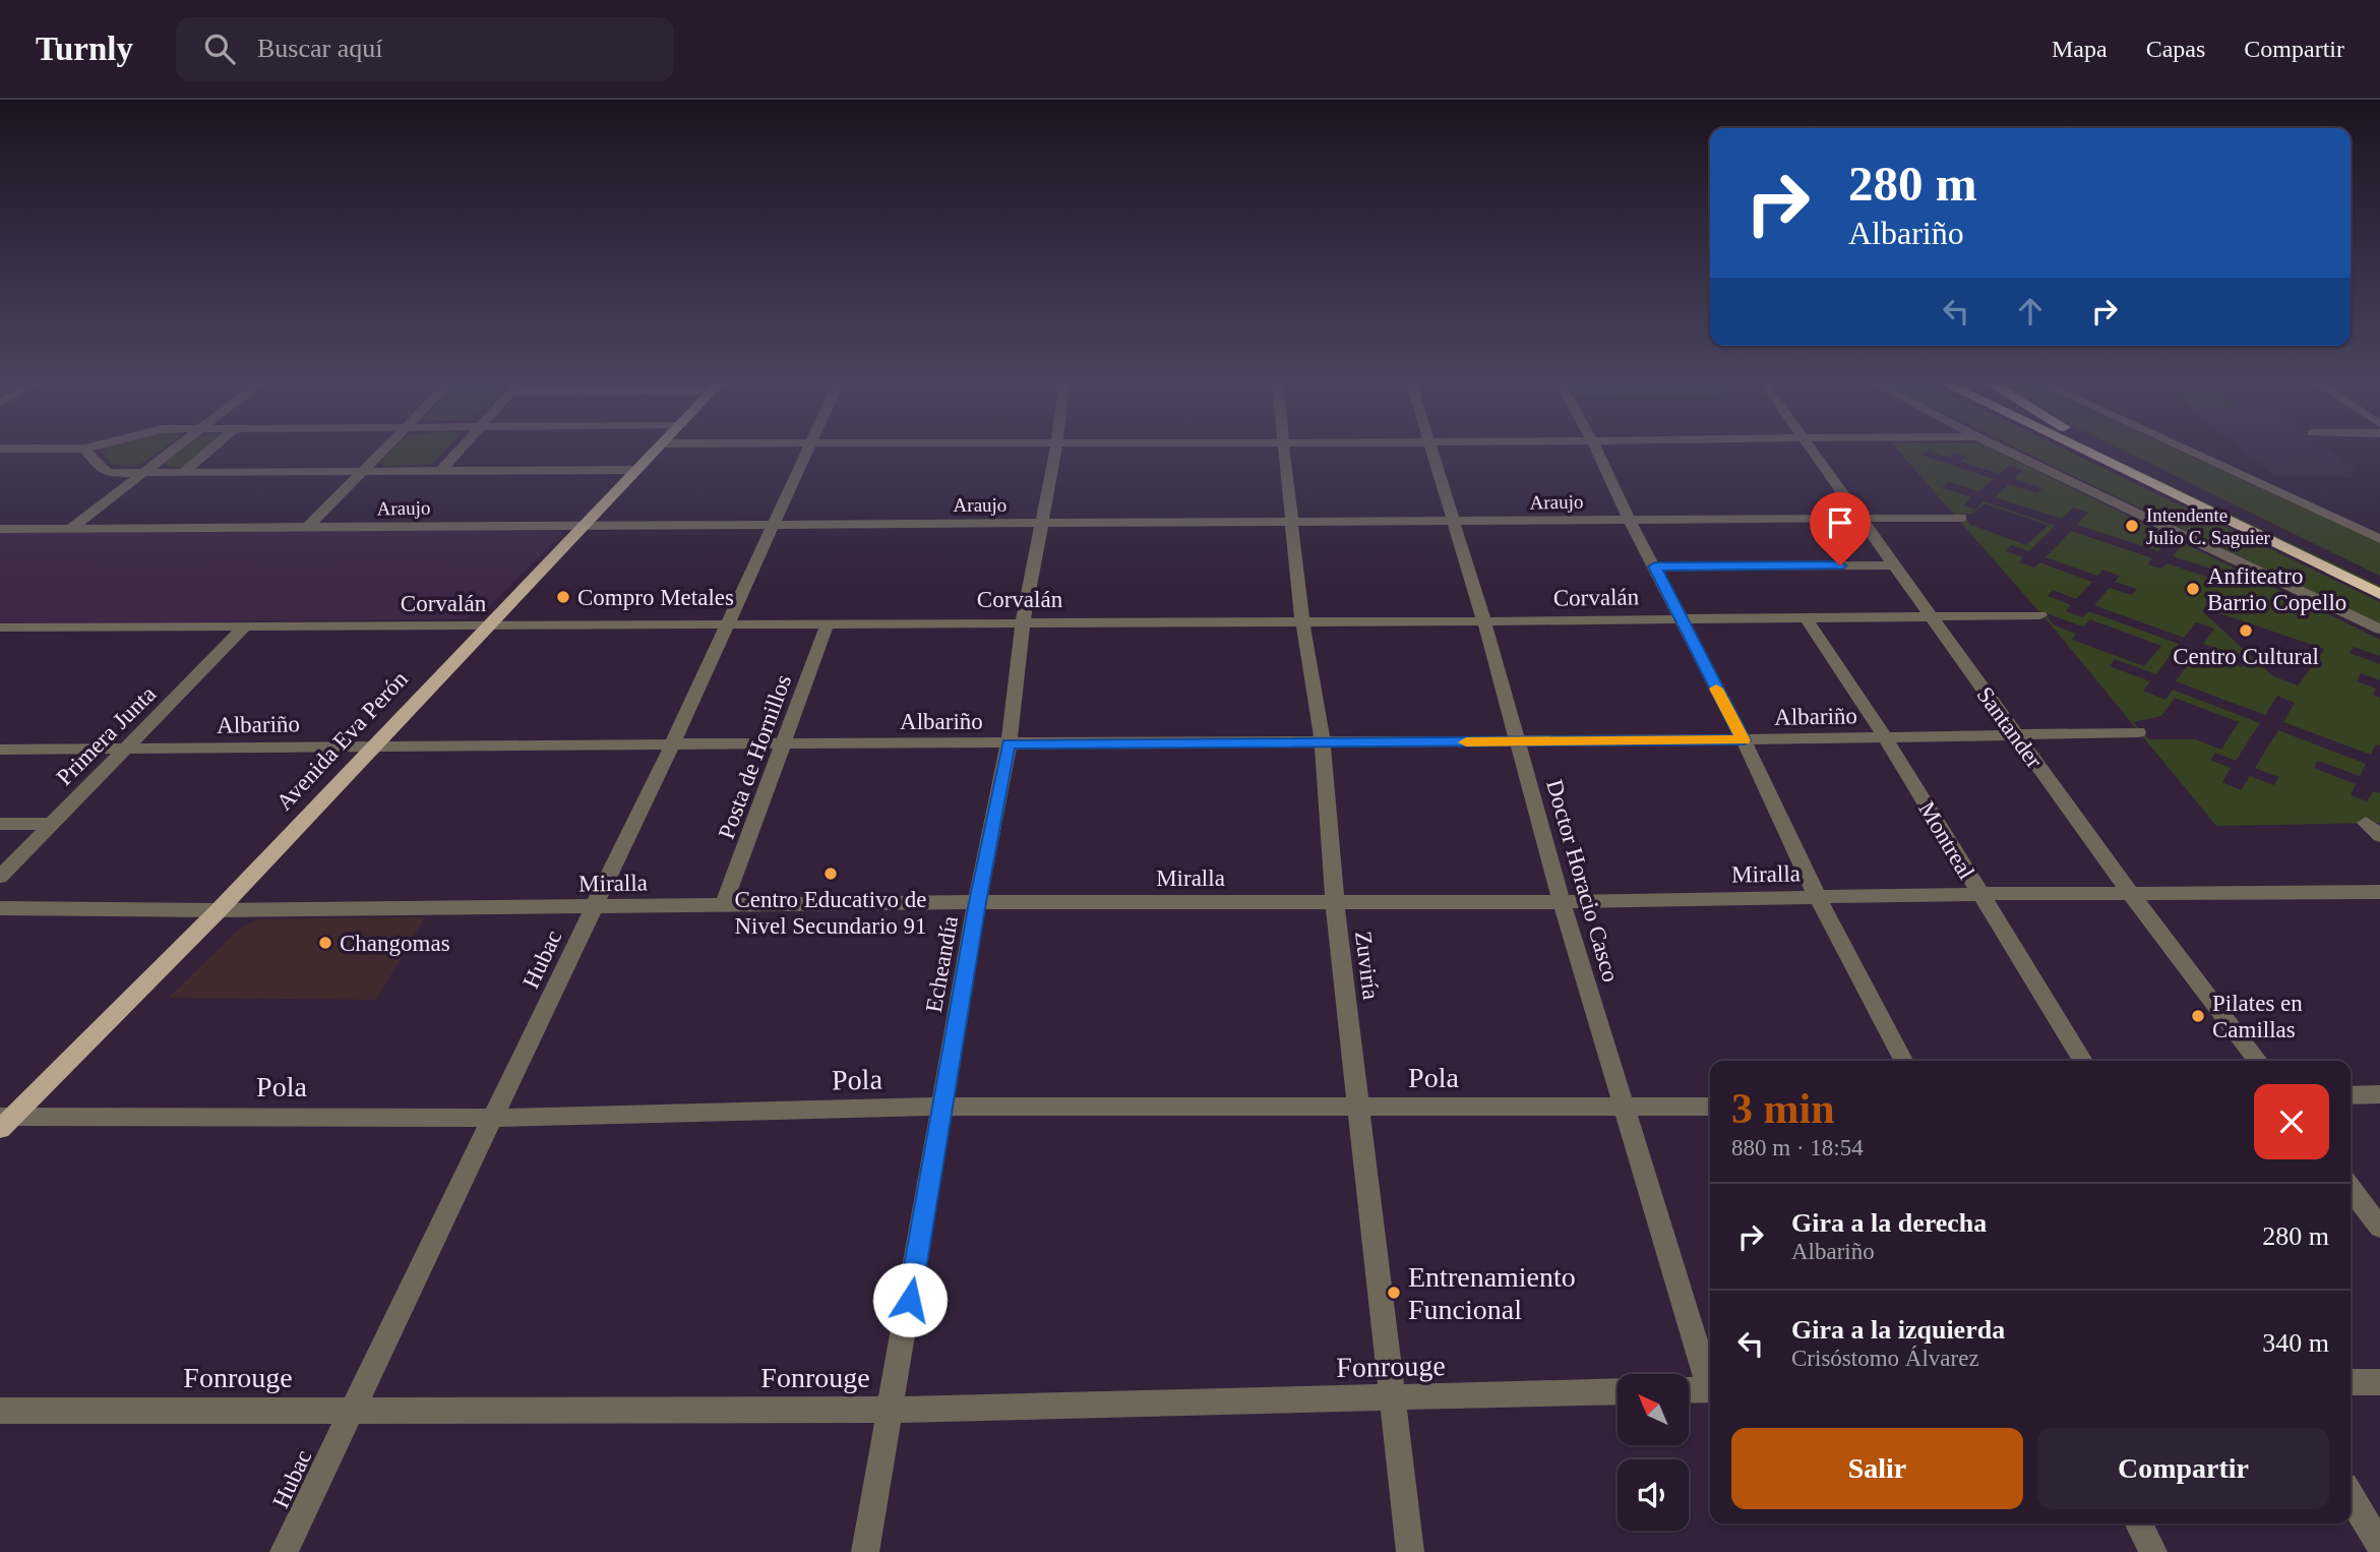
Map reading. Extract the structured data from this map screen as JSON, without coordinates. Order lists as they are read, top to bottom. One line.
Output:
{"streets":{"main road":["Avenida Eva Perón"],"street":["Araujo","Corvalán","Albariño","Santander","Primera Junta","Posta de Hornillos","Montreal","Miralla","Doctor Horacio Casco","Hubac","Echeandía","Zuviría","Pola","Fonrouge"]},"crossings":[["Araujo","Santander"],["Araujo","Avenida Eva Perón"],["Araujo","Doctor Horacio Casco"],["Araujo","Hubac"],["Araujo","Echeandía"],["Araujo","Zuviría"],["Corvalán","Santander"],["Corvalán","Primera Junta"],["Corvalán","Avenida Eva Perón"],["Corvalán","Posta de Hornillos"],["Corvalán","Montreal"],["Corvalán","Doctor Horacio Casco"],["Corvalán","Hubac"],["Corvalán","Echeandía"],["Corvalán","Zuviría"],["Albariño","Santander"],["Albariño","Primera Junta"],["Albariño","Avenida Eva Perón"],["Albariño","Posta de Hornillos"],["Albariño","Montreal"],["Albariño","Doctor Horacio Casco"],["Albariño","Hubac"],["Albariño","Echeandía"],["Albariño","Zuviría"],["Santander","Miralla"],["Avenida Eva Perón","Miralla"],["Avenida Eva Perón","Pola"],["Posta de Hornillos","Miralla"],["Montreal","Miralla"],["Miralla","Doctor Horacio Casco"],["Miralla","Hubac"],["Miralla","Echeandía"],["Miralla","Zuviría"],["Doctor Horacio Casco","Pola"],["Hubac","Pola"],["Hubac","Fonrouge"],["Echeandía","Pola"],["Echeandía","Fonrouge"],["Zuviría","Pola"],["Zuviría","Fonrouge"]],"places":["Intendente Julio C. Saguier","Anfiteatro Barrio Copello","Compro Metales","Centro Cultural","Centro Educativo de Nivel Secundario 91","Changomas","Pilates en Camillas","Entrenamiento Funcional"],"north":"top left","page":{"header":"Turnly","search":"Buscar aquí","nav":["Mapa","Capas","Compartir"],"turn":["280 m","Albariño"],"heading":["3 min","880 m · 18:54"],"list":[{"name":"Gira a la derecha","note":"Albariño","value":"280 m"},{"name":"Gira a la izquierda","note":"Crisóstomo Álvarez","value":"340 m"}],"buttons":["Salir","Compartir"]}}
